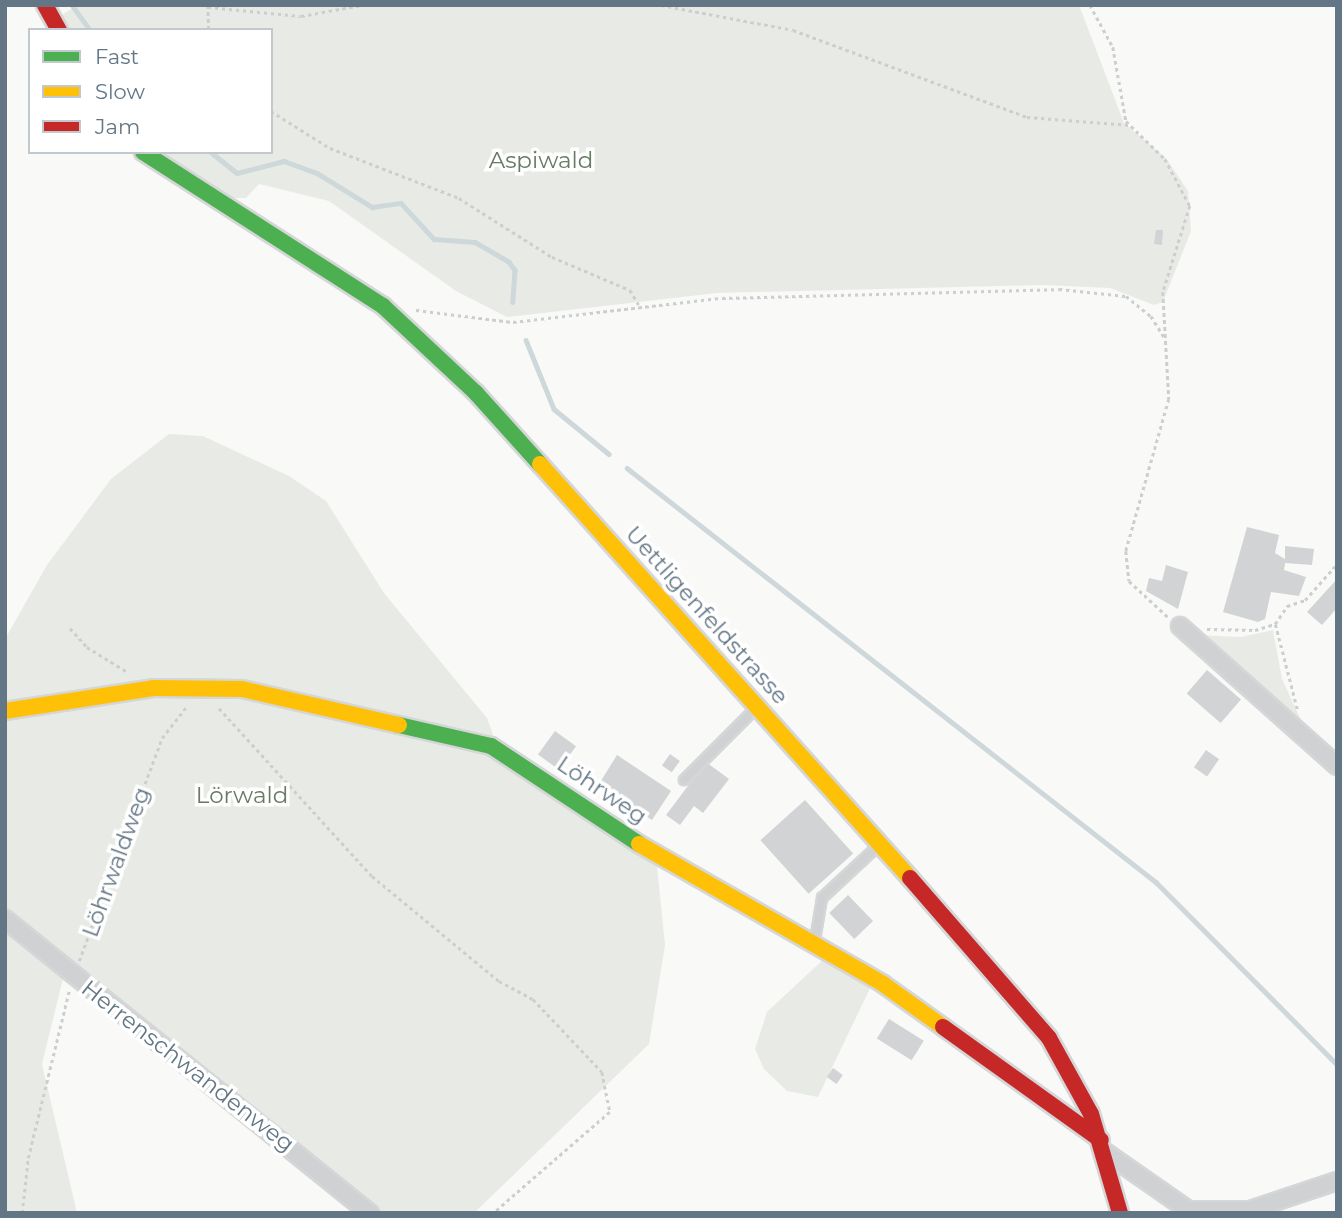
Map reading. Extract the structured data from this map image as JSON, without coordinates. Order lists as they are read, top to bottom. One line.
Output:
{"streets":{"main road":["Uettligenfeldstrasse","Löhrweg"],"street":["Herrenschwandenweg"],"path":["Löhrwaldweg"]},"crossings":[["Uettligenfeldstrasse","Löhrweg"],["Löhrweg","Löhrwaldweg"],["Löhrwaldweg","Herrenschwandenweg"]],"parks":["Aspiwald","Lörwald"],"legend":["Fast","Slow","Jam"]}
